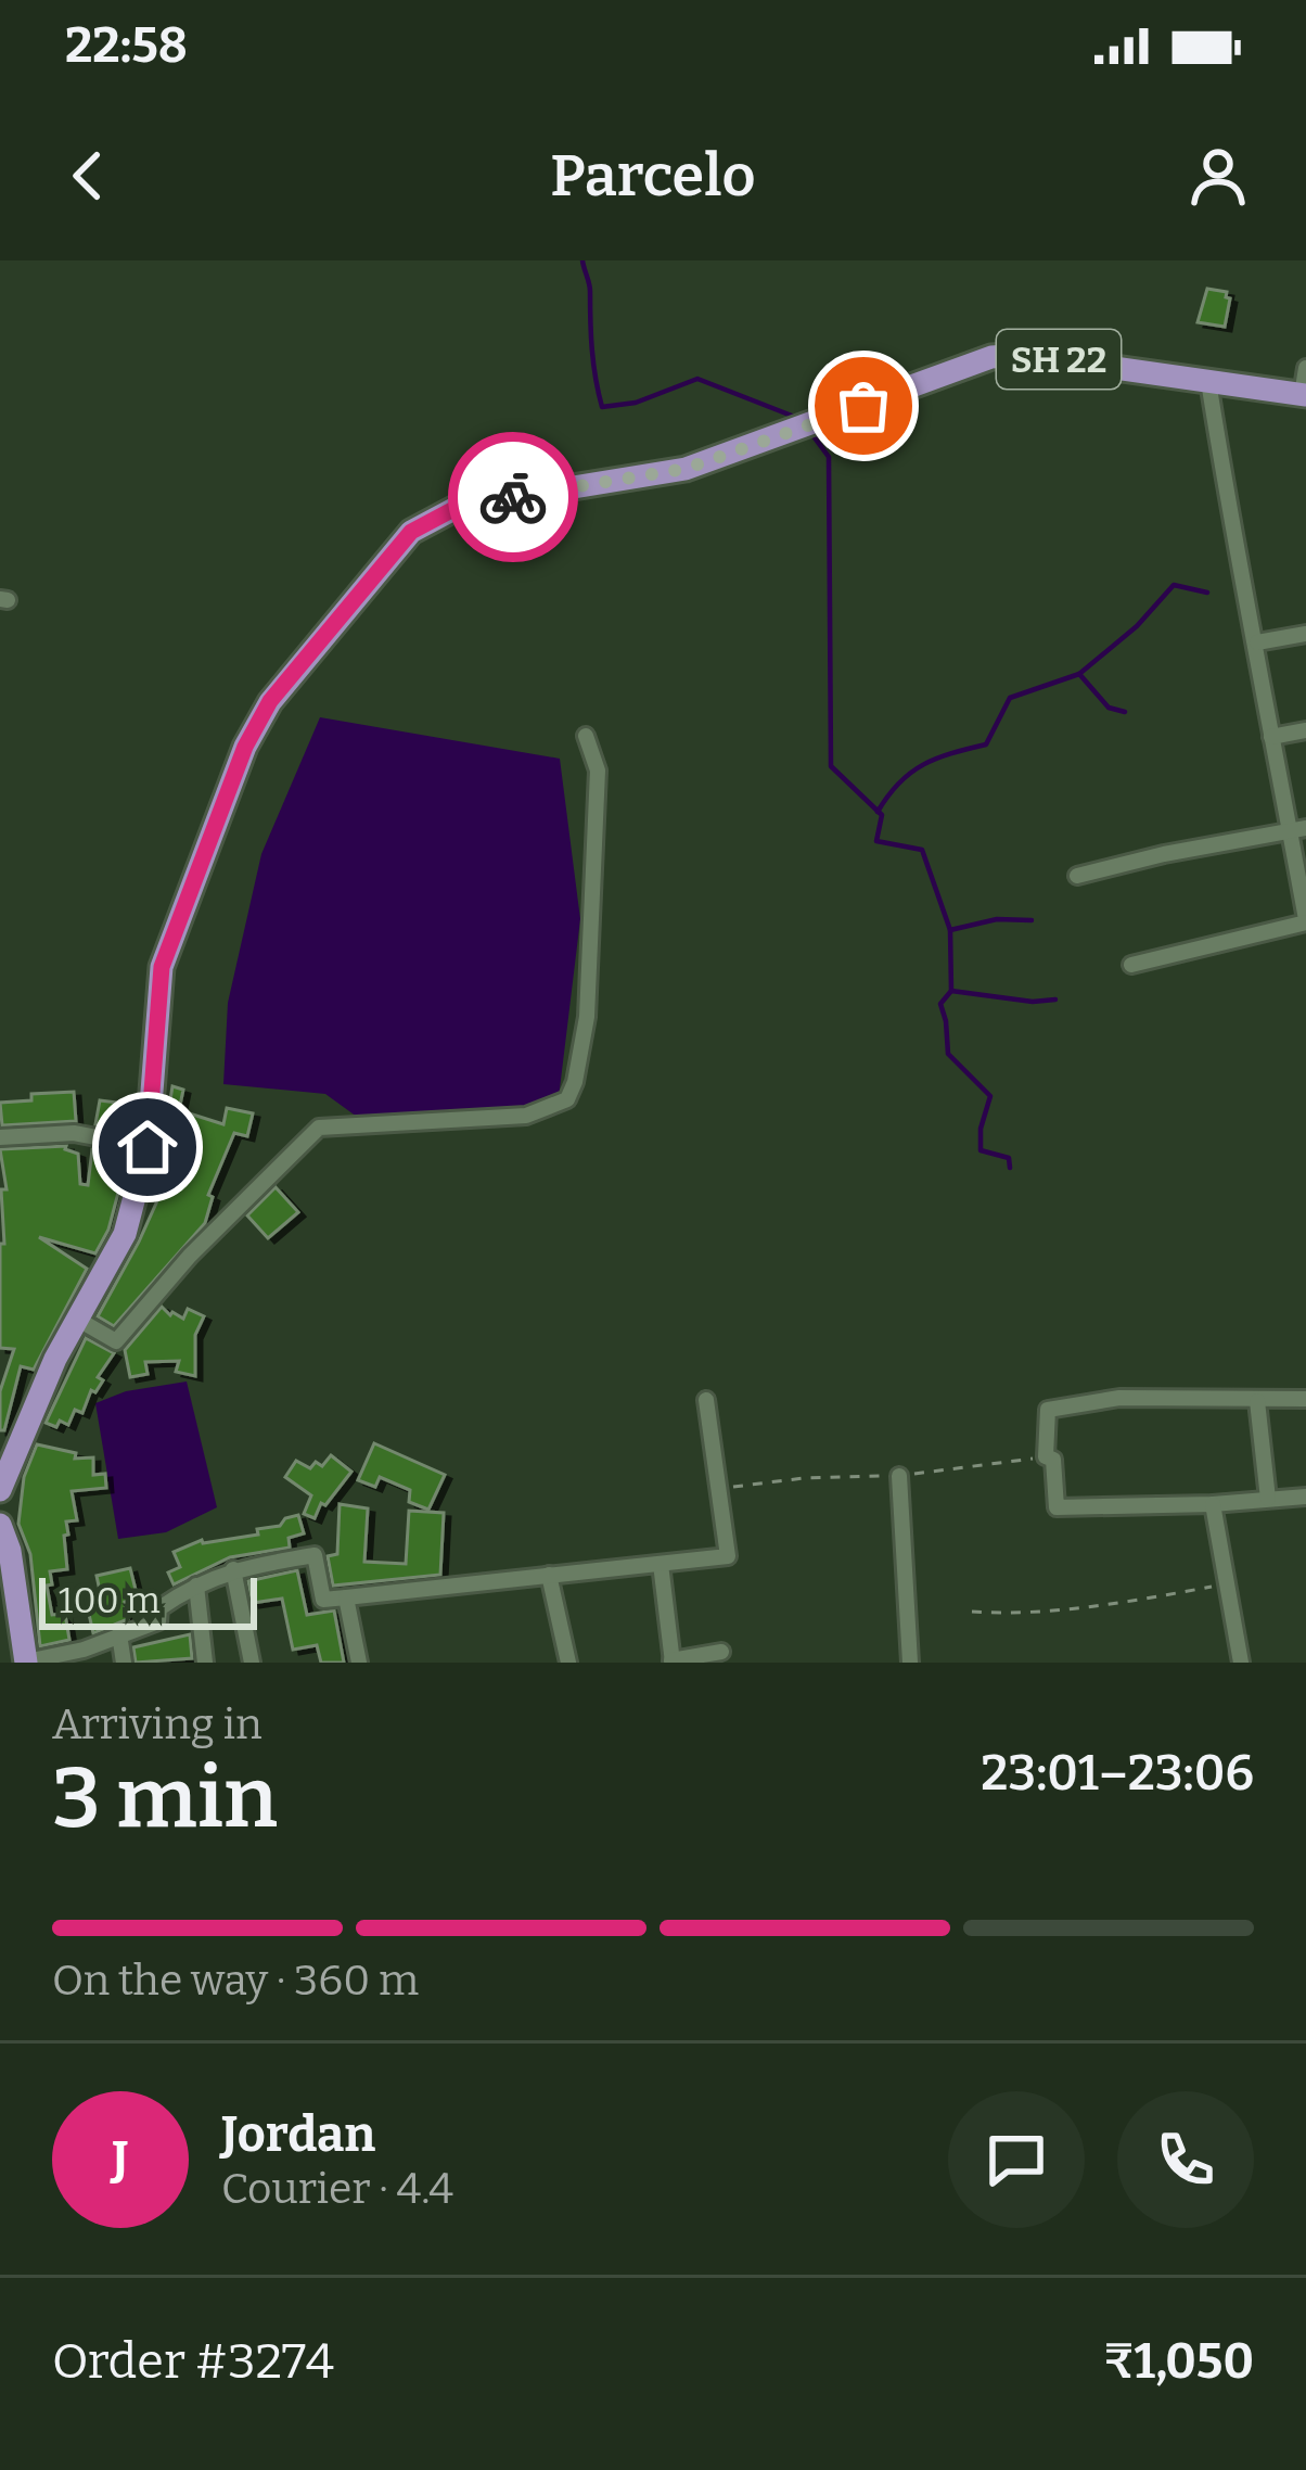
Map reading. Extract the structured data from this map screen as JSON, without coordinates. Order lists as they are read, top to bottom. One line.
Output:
{"streets":{"main road":["SH 22"]},"scale_bar":"100 m","page":{"status":"22:58","header":"Parcelo","scale":"100 m","heading":["3 min","Arriving in","23:01–23:06"],"panel":["Jordan","Courier · 4.4","Order #3274","₹1,050"],"bar":"On the way · 360 m","round":"J"}}
